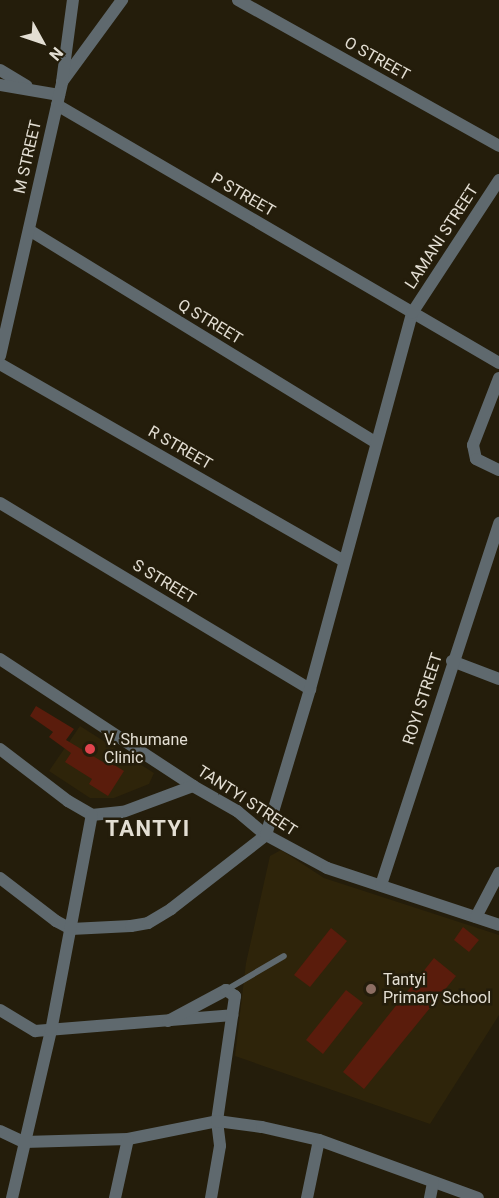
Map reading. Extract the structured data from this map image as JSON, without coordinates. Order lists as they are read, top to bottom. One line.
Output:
{"streets":{"street":["O STREET","M STREET","P STREET","LAMANI STREET","Q STREET","R STREET","S STREET","ROYI STREET","TANTYI STREET"]},"crossings":[["M STREET","P STREET"],["M STREET","Q STREET"],["P STREET","LAMANI STREET"],["LAMANI STREET","Q STREET"],["LAMANI STREET","R STREET"],["LAMANI STREET","S STREET"],["LAMANI STREET","TANTYI STREET"],["ROYI STREET","TANTYI STREET"]],"districts":["TANTYI"],"places":["V. Shumane Clinic","Tantyi Primary School"],"north":"bottom right"}
